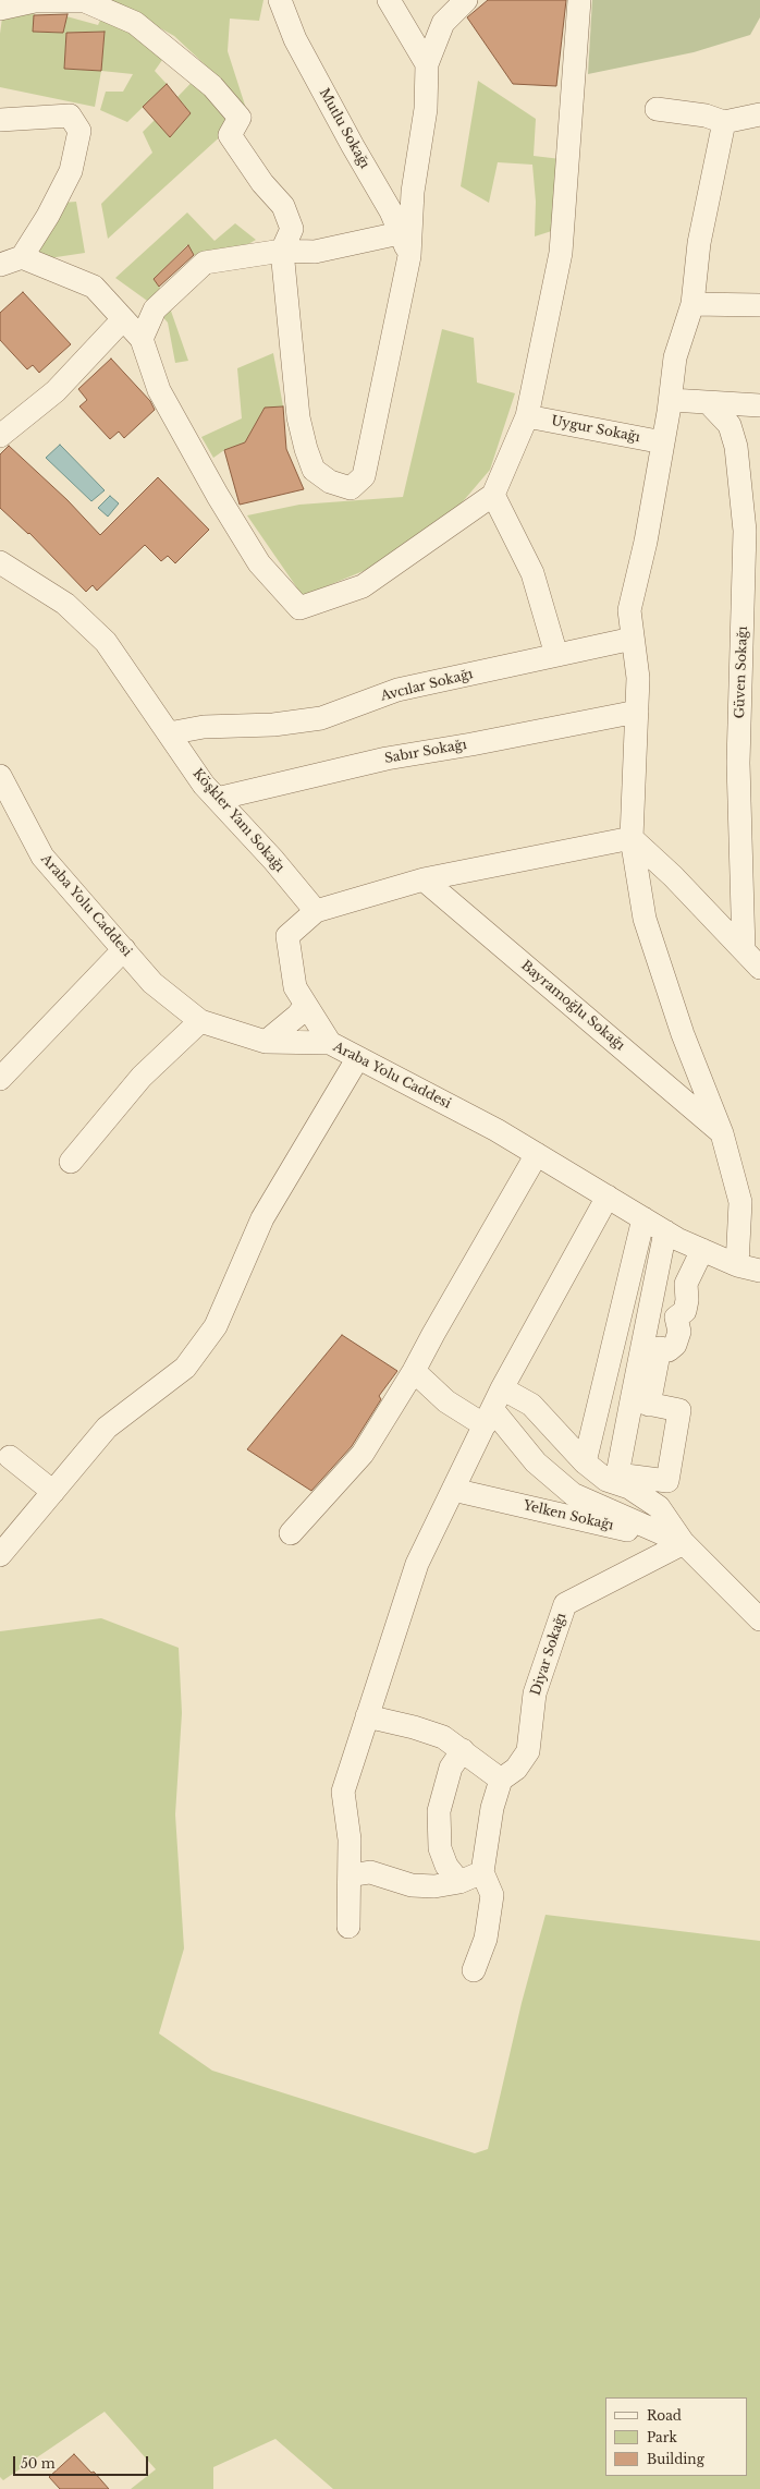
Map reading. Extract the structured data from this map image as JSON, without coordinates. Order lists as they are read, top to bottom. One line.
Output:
{"streets":{"street":["Mutlu Sokağı","Uygur Sokağı","Güven Sokağı","Avcılar Sokağı","Sabır Sokağı","Köşkler Yanı Sokağı","Araba Yolu Caddesi","Bayramoğlu Sokağı","Yelken Sokağı","Diyar Sokağı"]},"crossings":[["Avcılar Sokağı","Köşkler Yanı Sokağı"],["Sabır Sokağı","Köşkler Yanı Sokağı"],["Yelken Sokağı","Diyar Sokağı"]],"legend":["Road","Park","Building"],"scale_bar":"50 m"}
